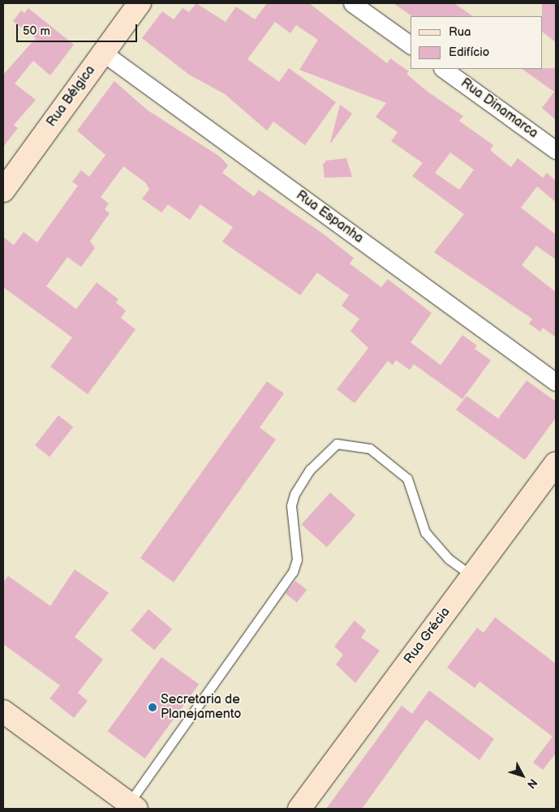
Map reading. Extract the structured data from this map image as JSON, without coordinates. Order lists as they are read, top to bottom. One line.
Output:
{"streets":{"main road":["Rua Bélgica","Rua Grécia"],"street":["Rua Dinamarca","Rua Espanha"]},"crossings":[["Rua Bélgica","Rua Espanha"]],"places":["Secretaria de Planejamento"],"legend":["Rua","Edifício"],"scale_bar":"50 m","north":"bottom right"}
